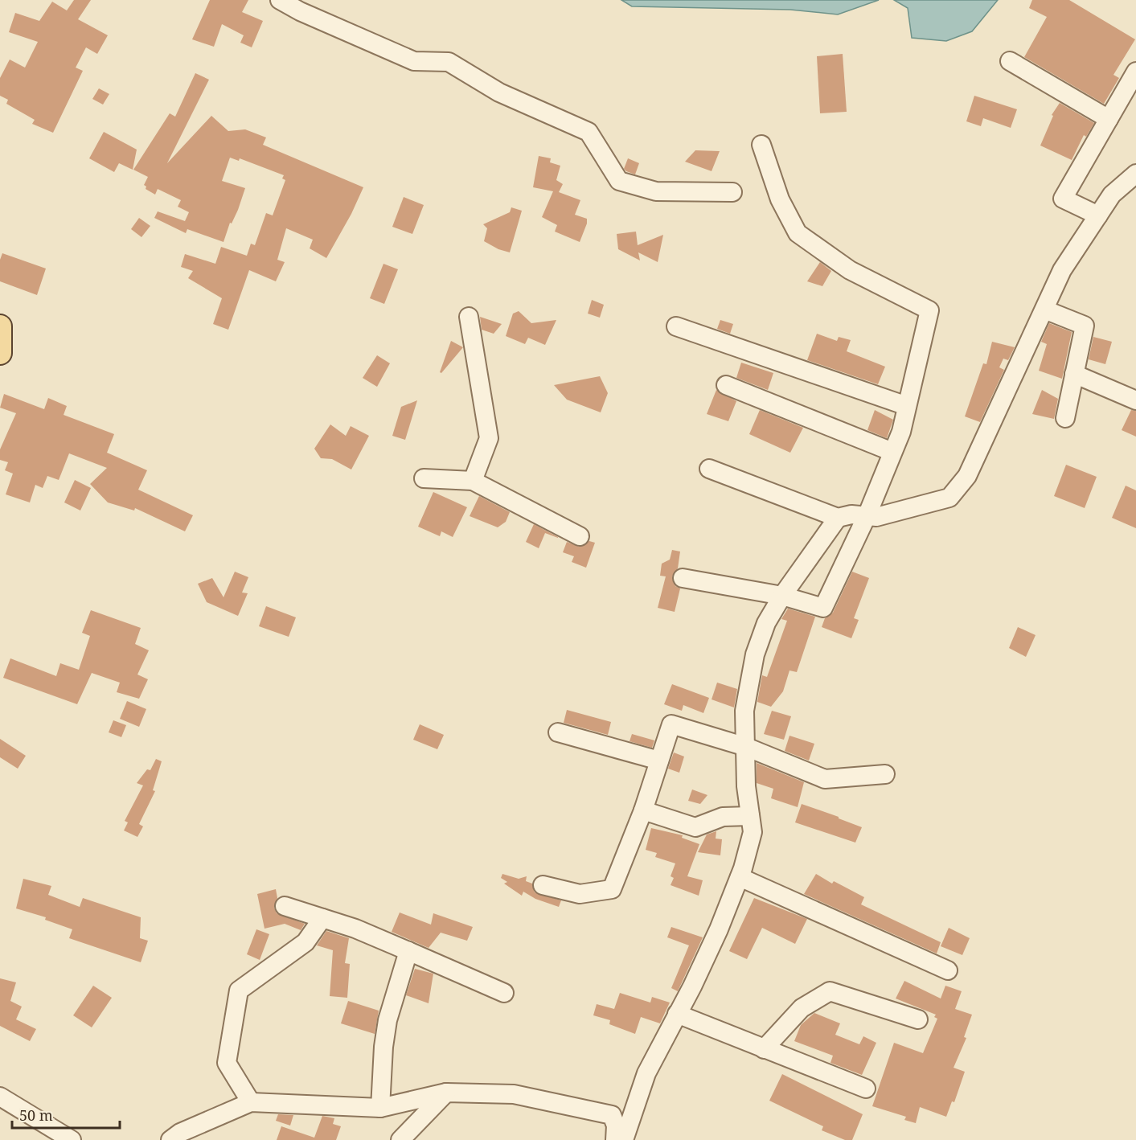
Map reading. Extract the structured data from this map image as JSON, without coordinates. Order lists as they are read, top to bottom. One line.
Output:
{"scale_bar":"50 m"}
